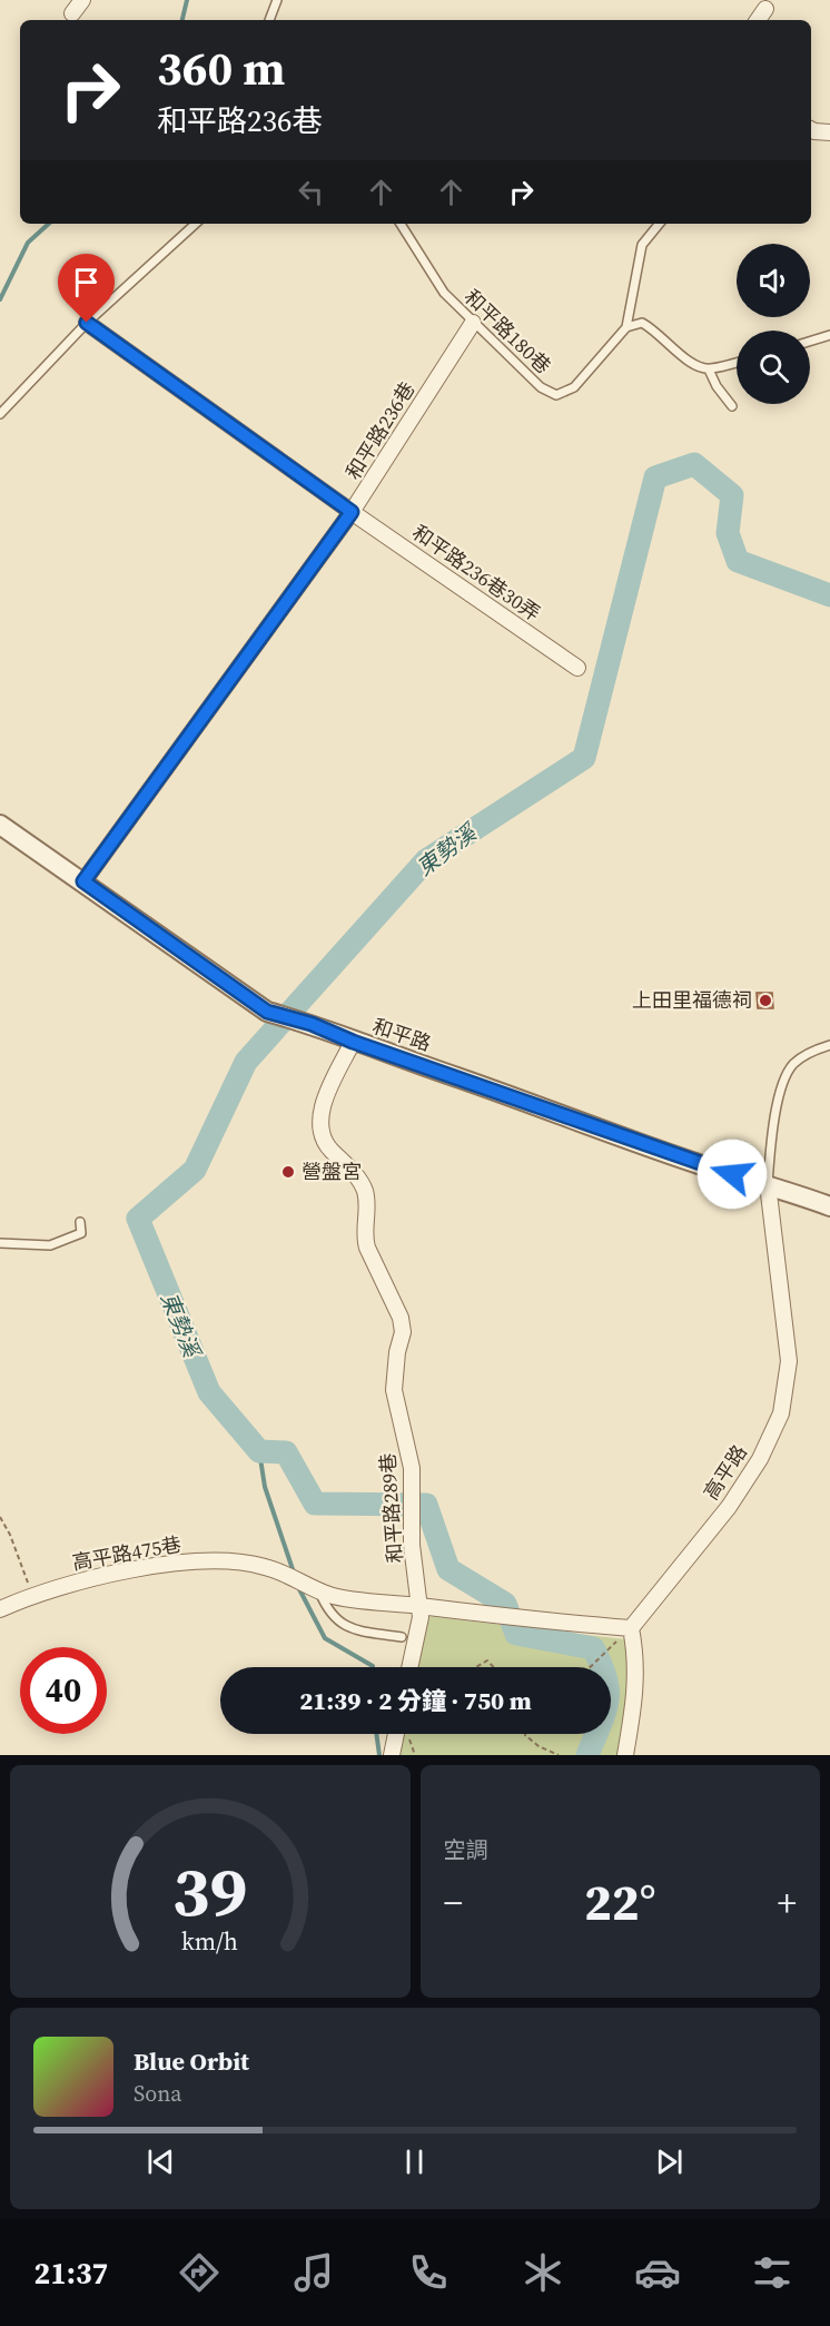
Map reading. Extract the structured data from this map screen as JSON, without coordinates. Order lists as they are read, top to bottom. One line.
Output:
{"streets":{"street":["和平路236巷","和平路236巷30弄","和平路","高平路","和平路289巷","高平路475巷"],"lane":["和平路180巷"]},"crossings":[["和平路180巷","和平路236巷"],["和平路236巷","和平路236巷30弄"],["和平路236巷","和平路"],["和平路","高平路"],["和平路","和平路289巷"]],"water":["東勢溪"],"places":["上田里福德祠","營盤宮"],"page":{"turn":["360 m","和平路236巷"],"limit":"40","trip":"21:39 · 2 分鐘 · 750 m","tile":"空調","heat":["−","22°","+"],"song":["Blue Orbit","Sona"],"tabs":"21:37","gauge":["39","km/h"]}}
